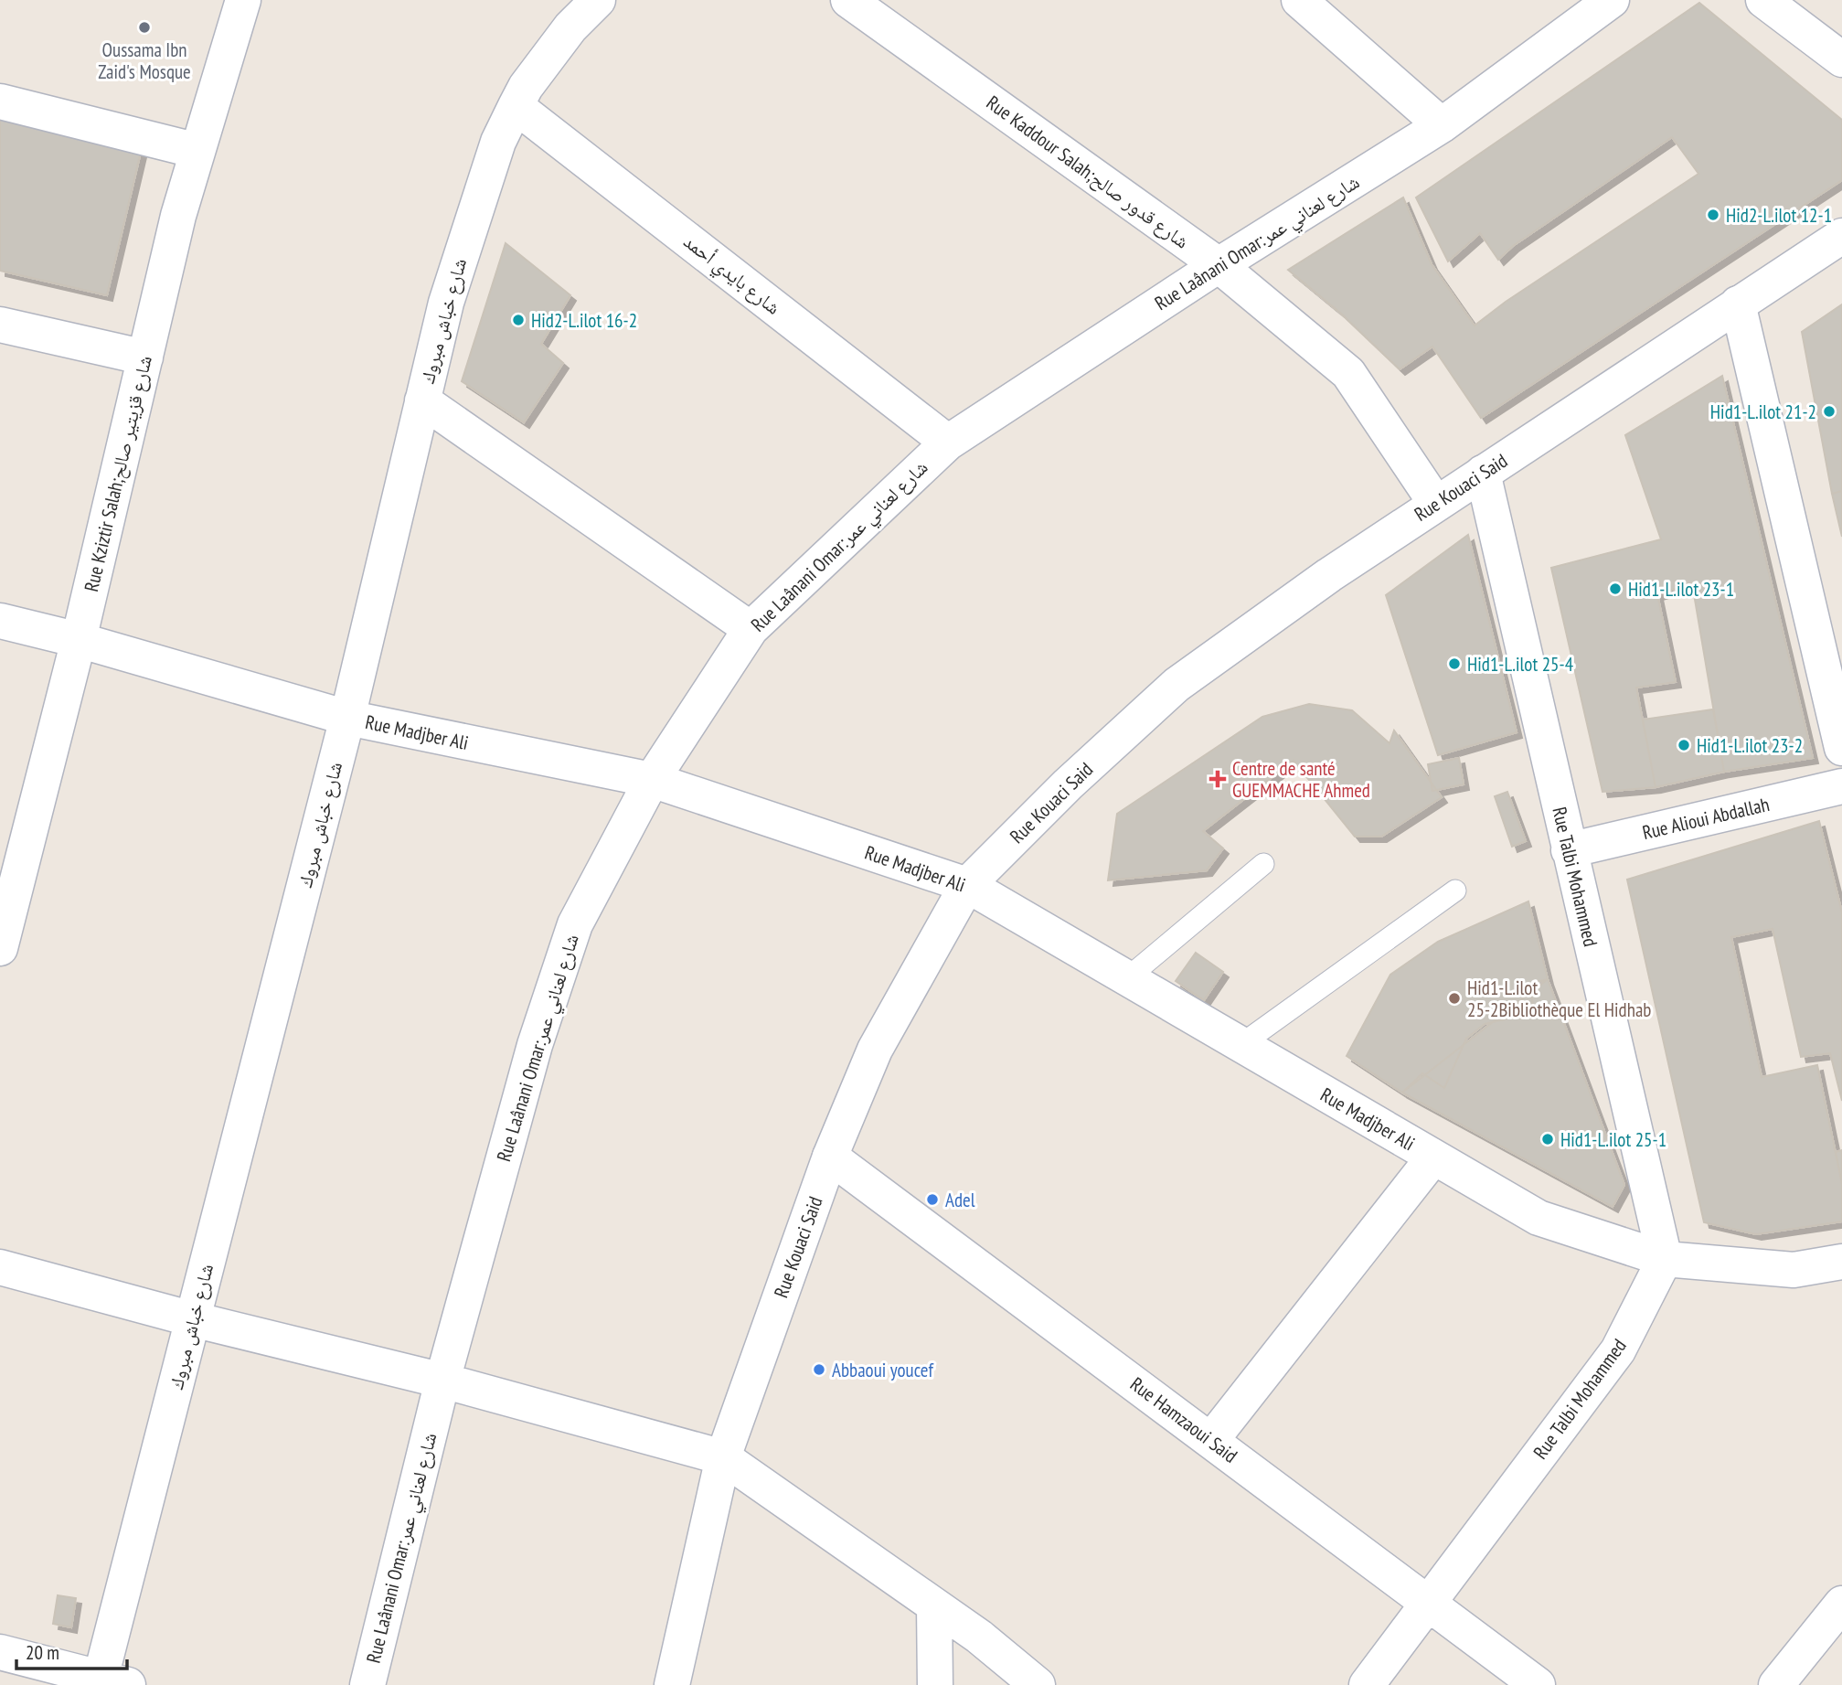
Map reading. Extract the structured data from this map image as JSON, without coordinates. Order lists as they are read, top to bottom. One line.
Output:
{"streets":{"street":["Rue Kaddour Salah;شارع قدور صالح","Rue Laânani Omar;شارع لعناني عمر","شارع بايدي أحمد","شارع خباش مبروك","Rue Kziztir Salah;شارع قزيتير صالح","Rue Kouaci Said","Rue Madjber Ali","Rue Alioui Abdallah","Rue Talbi Mohammed","Rue Hamzaoui Said"]},"crossings":[["Rue Kaddour Salah;شارع قدور صالح","Rue Laânani Omar;شارع لعناني عمر"],["Rue Kaddour Salah;شارع قدور صالح","Rue Kouaci Said"],["Rue Laânani Omar;شارع لعناني عمر","شارع بايدي أحمد"],["Rue Laânani Omar;شارع لعناني عمر","Rue Madjber Ali"],["شارع بايدي أحمد","شارع خباش مبروك"],["شارع خباش مبروك","Rue Madjber Ali"],["Rue Kziztir Salah;شارع قزيتير صالح","Rue Madjber Ali"],["Rue Kouaci Said","Rue Madjber Ali"],["Rue Kouaci Said","Rue Talbi Mohammed"],["Rue Kouaci Said","Rue Hamzaoui Said"],["Rue Madjber Ali","Rue Talbi Mohammed"],["Rue Alioui Abdallah","Rue Talbi Mohammed"],["Rue Talbi Mohammed","Rue Hamzaoui Said"]],"places":{"other":["Oussama Ibn Zaid's Mosque","Hid2-L.ilot 12-1","Hid2-L.ilot 16-2","Hid1-L.ilot 21-2","Hid1-L.ilot 23-1","Hid1-L.ilot 25-4","Hid1-L.ilot 23-2","Hid1-L.ilot 25-2Bibliothèque El Hidhab","Hid1-L.ilot 25-1","Adel","Abbaoui youcef"],"health":["Centre de santé GUEMMACHE Ahmed"]},"scale_bar":"20 m"}
